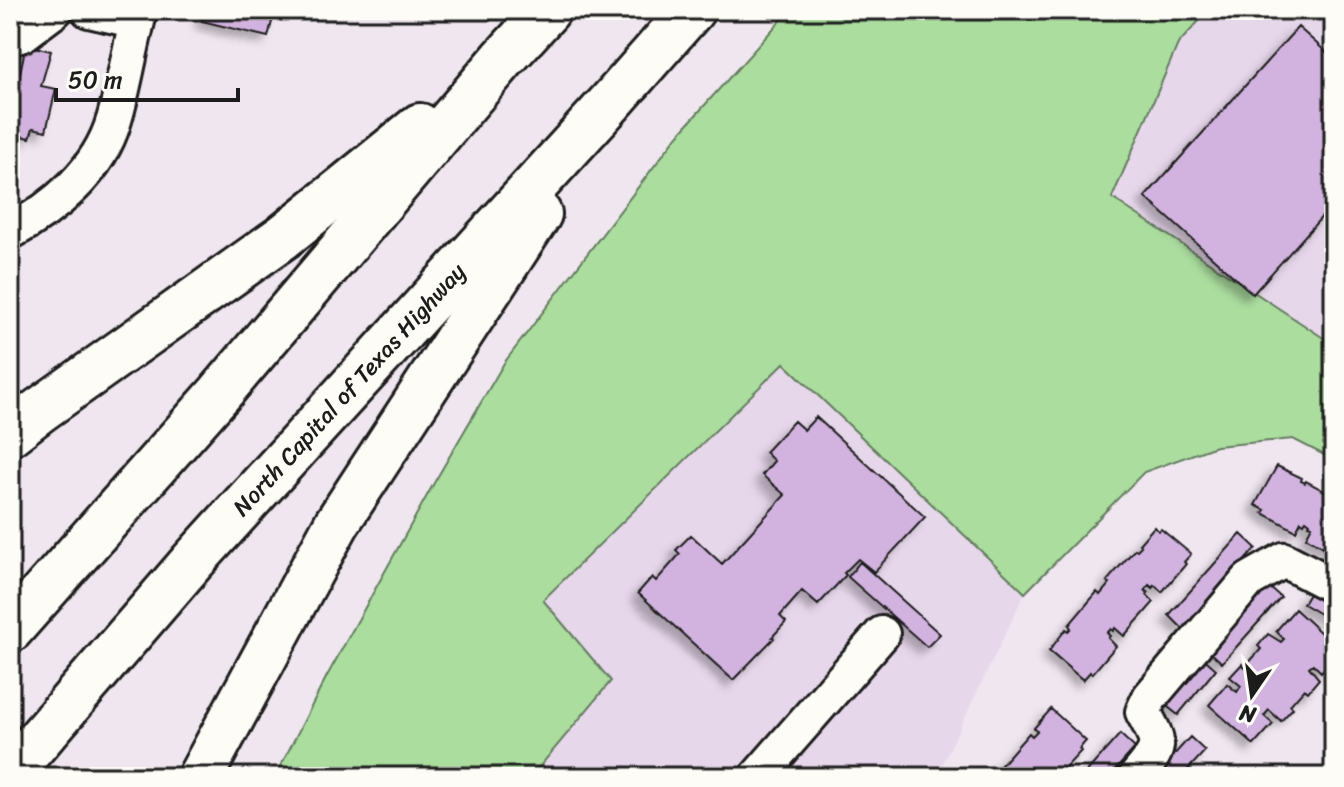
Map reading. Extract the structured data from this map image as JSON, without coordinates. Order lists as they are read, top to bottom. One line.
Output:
{"streets":{"highway":["North Capital of Texas Highway"]},"scale_bar":"50 m","north":"bottom"}
